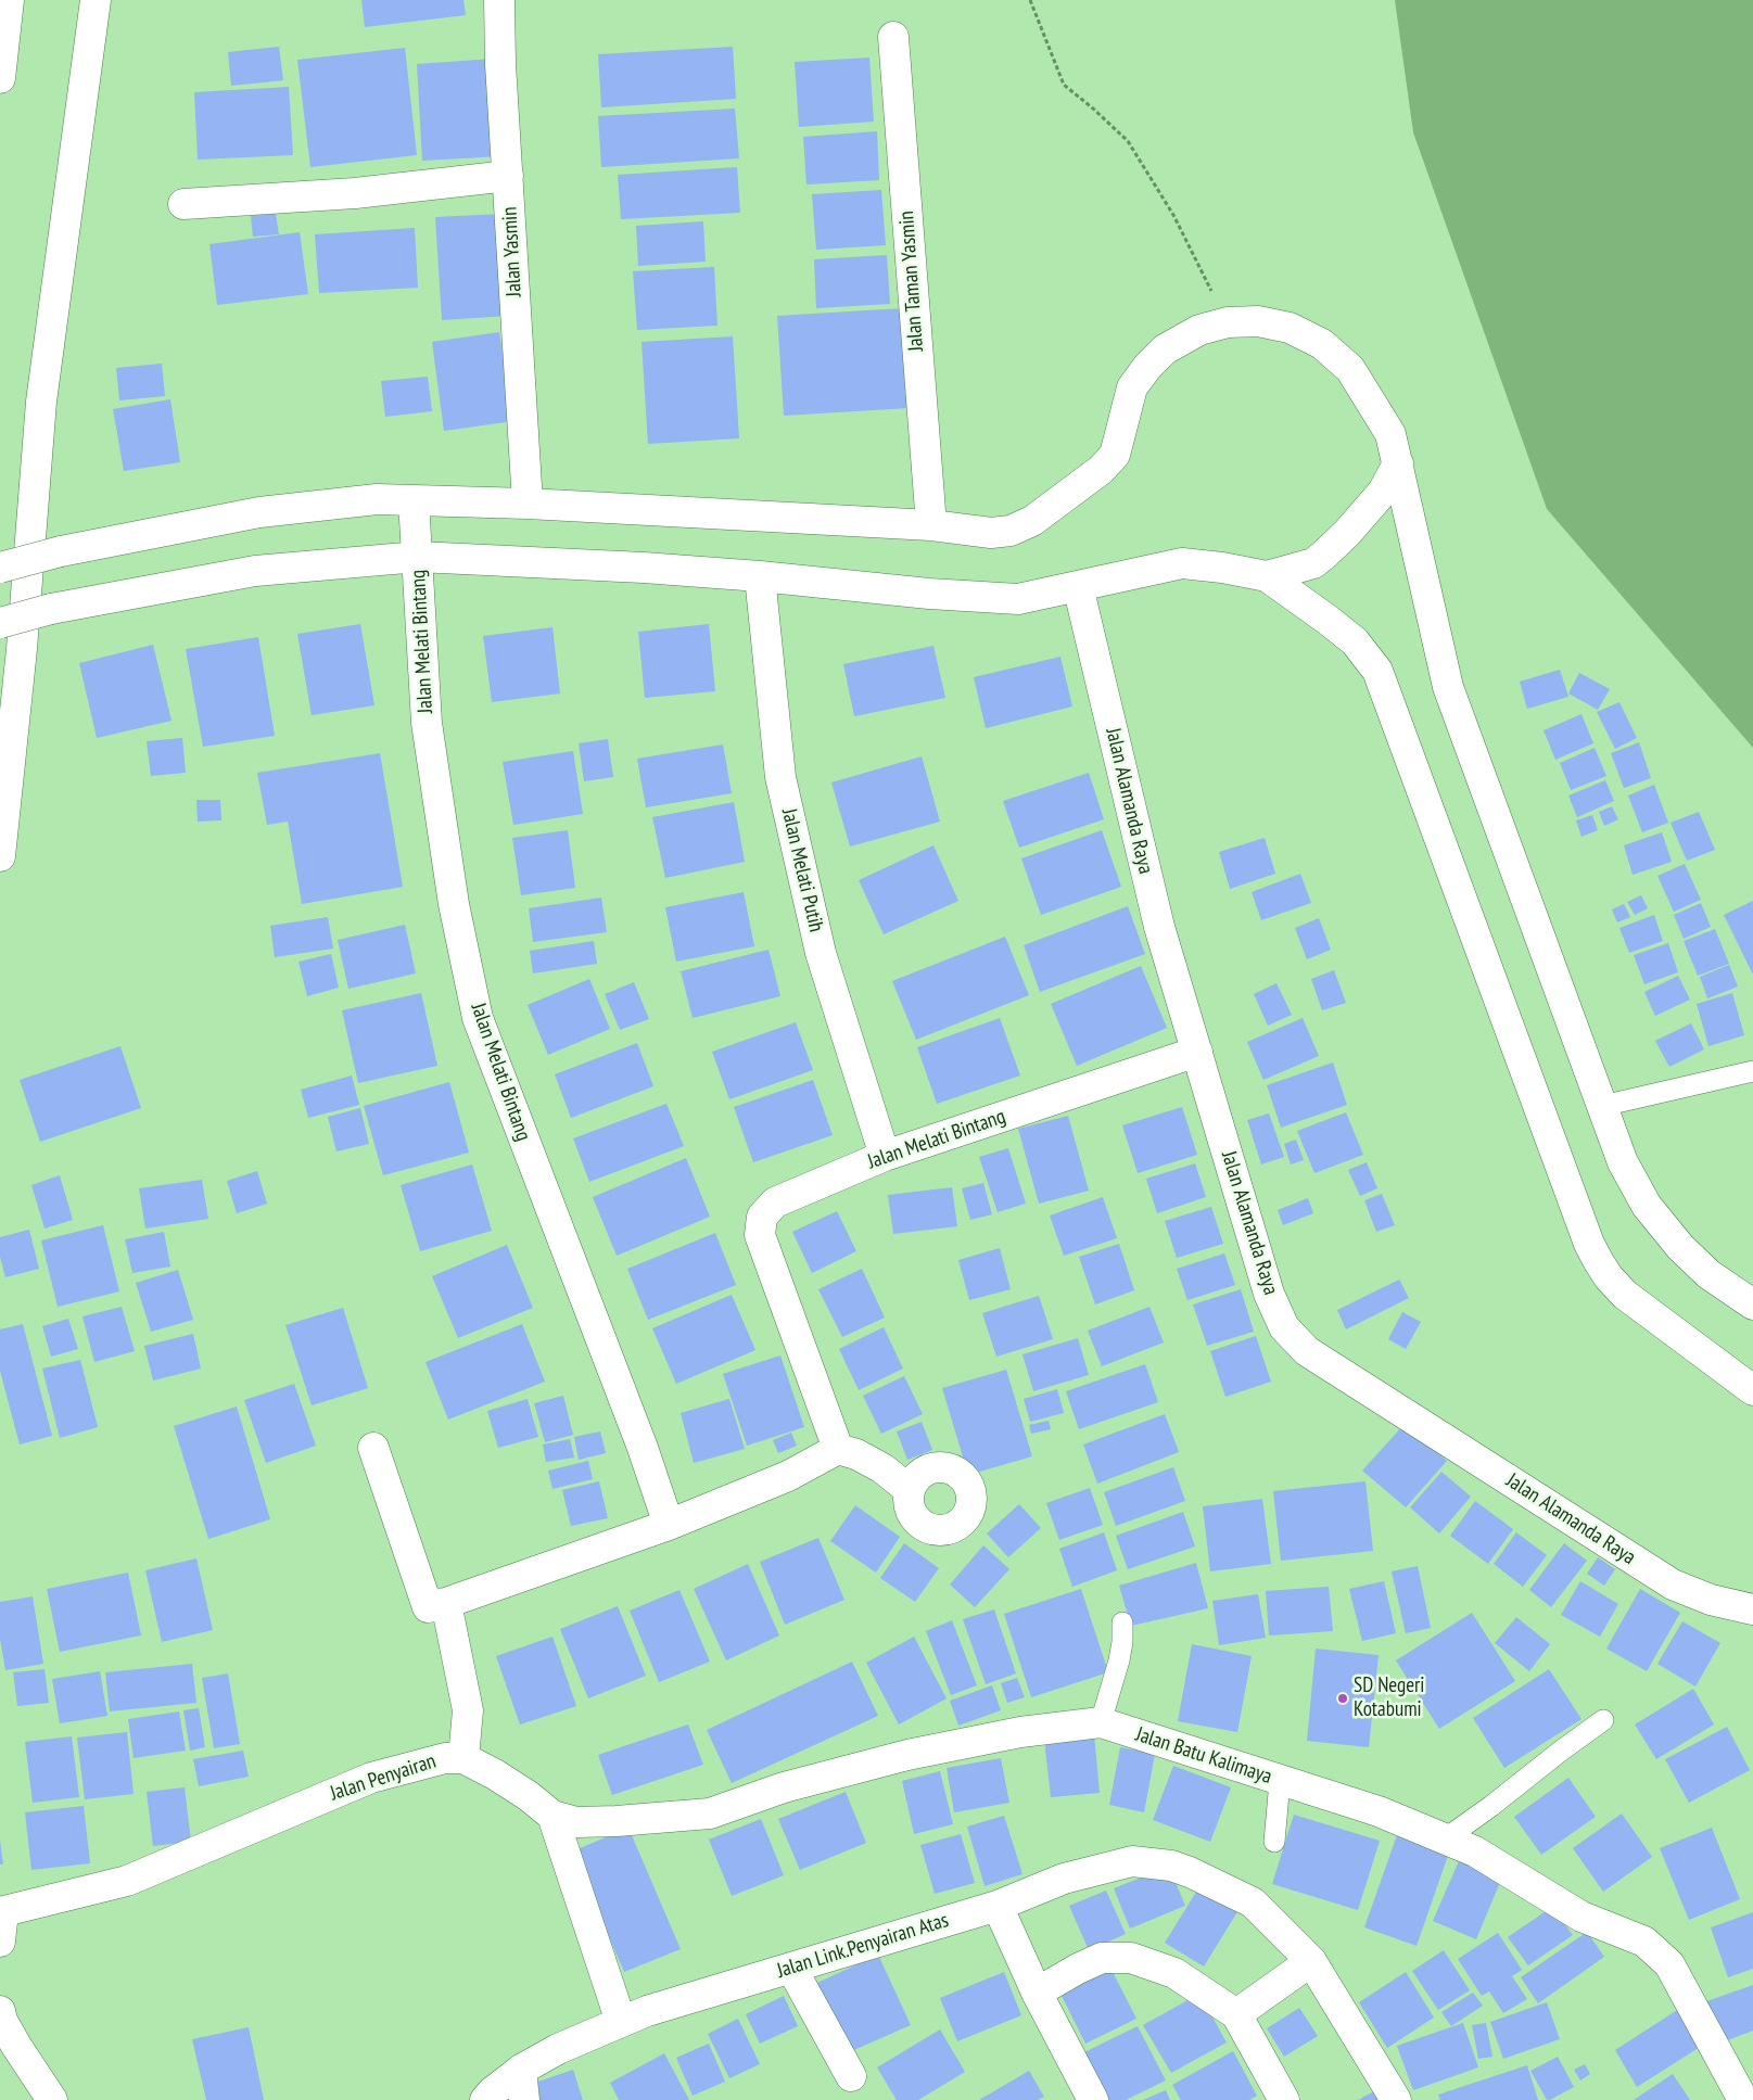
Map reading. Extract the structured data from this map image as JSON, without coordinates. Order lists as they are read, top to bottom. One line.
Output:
{"streets":{"main road":["Jalan Yasmin","Jalan Taman Yasmin","Jalan Melati Bintang","Jalan Alamanda Raya","Jalan Melati Putih","Jalan Batu Kalimaya","Jalan Penyairan","Jalan Link.Penyairan Atas"]},"crossings":[["Jalan Melati Bintang","Jalan Alamanda Raya"],["Jalan Melati Bintang","Jalan Melati Putih"],["Jalan Batu Kalimaya","Jalan Penyairan"]],"places":["SD Negeri Kotabumi"]}
